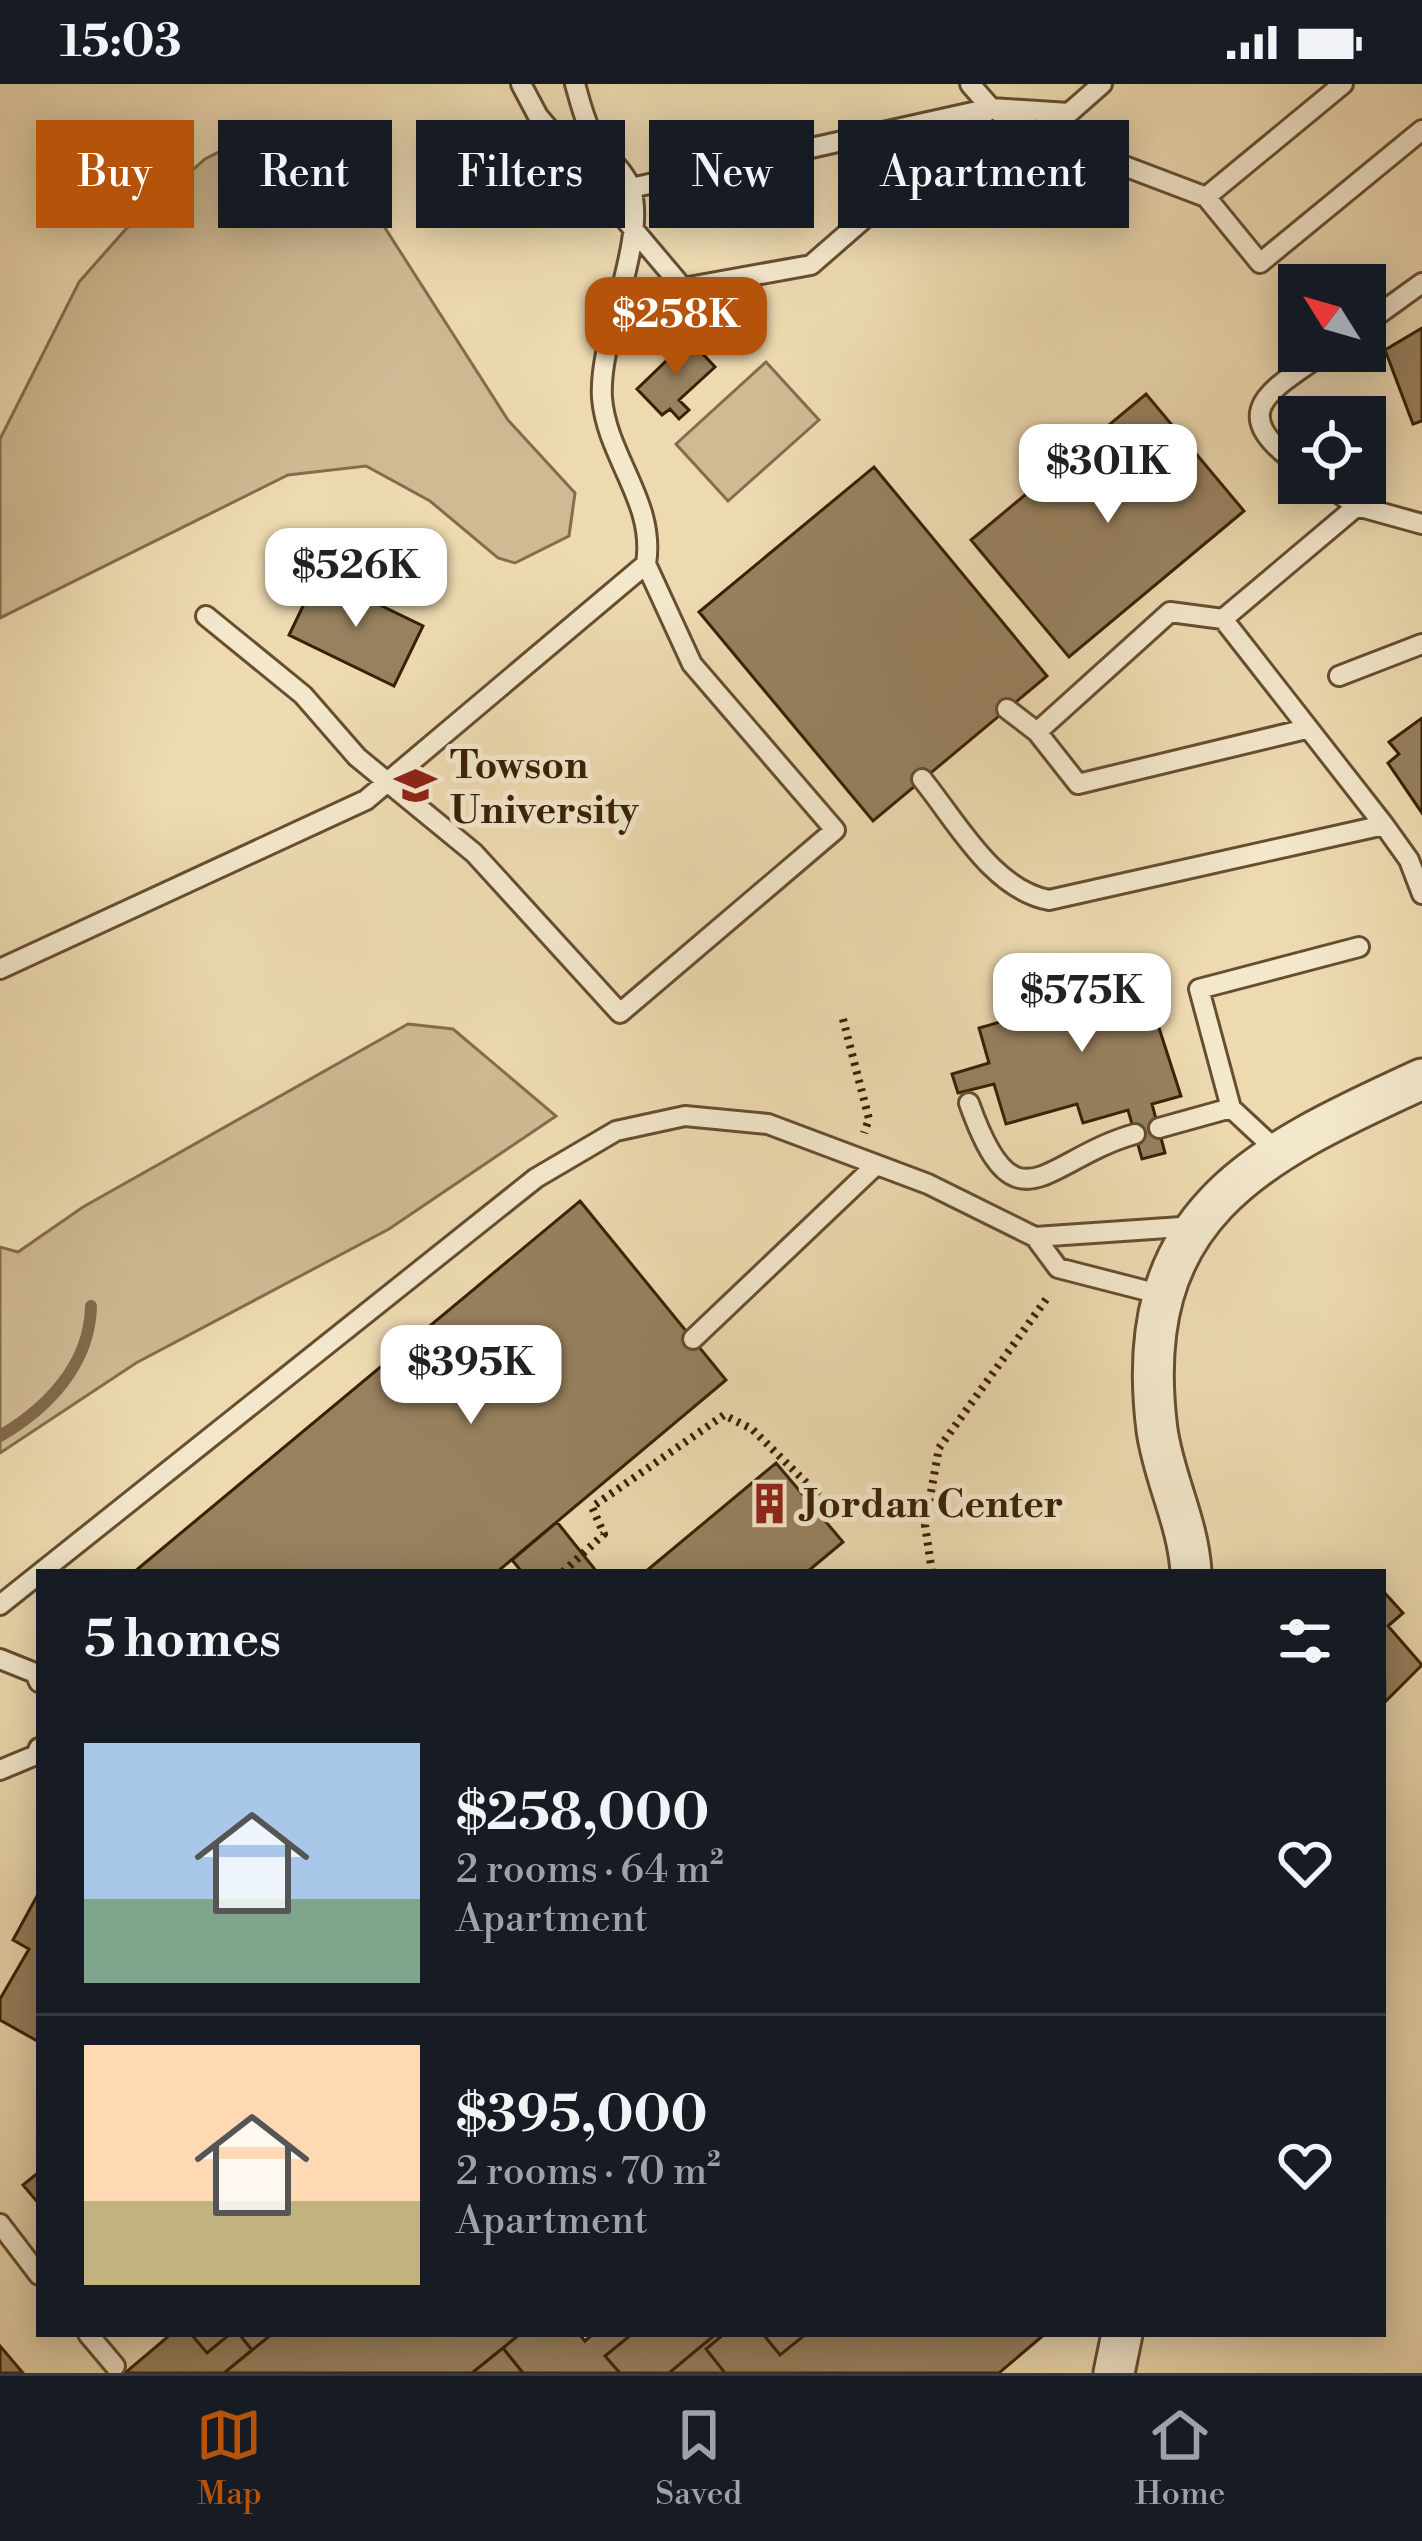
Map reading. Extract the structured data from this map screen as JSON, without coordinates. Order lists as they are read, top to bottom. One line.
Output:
{"places":{"school or university":["Towson University"],"building":["Jordan Center"]},"north":"top left","page":{"status":"15:03","chip":["Buy","Rent","Filters","New","Apartment"],"price":["$258K","$301K","$526K","$575K","$395K"],"heading":"5 homes","list":[{"name":"$258,000","note":"2 rooms · 64 m² · Apartment"},{"name":"$395,000","note":"2 rooms · 70 m² · Apartment"}],"tabs":["Map","Saved","Home"]}}
